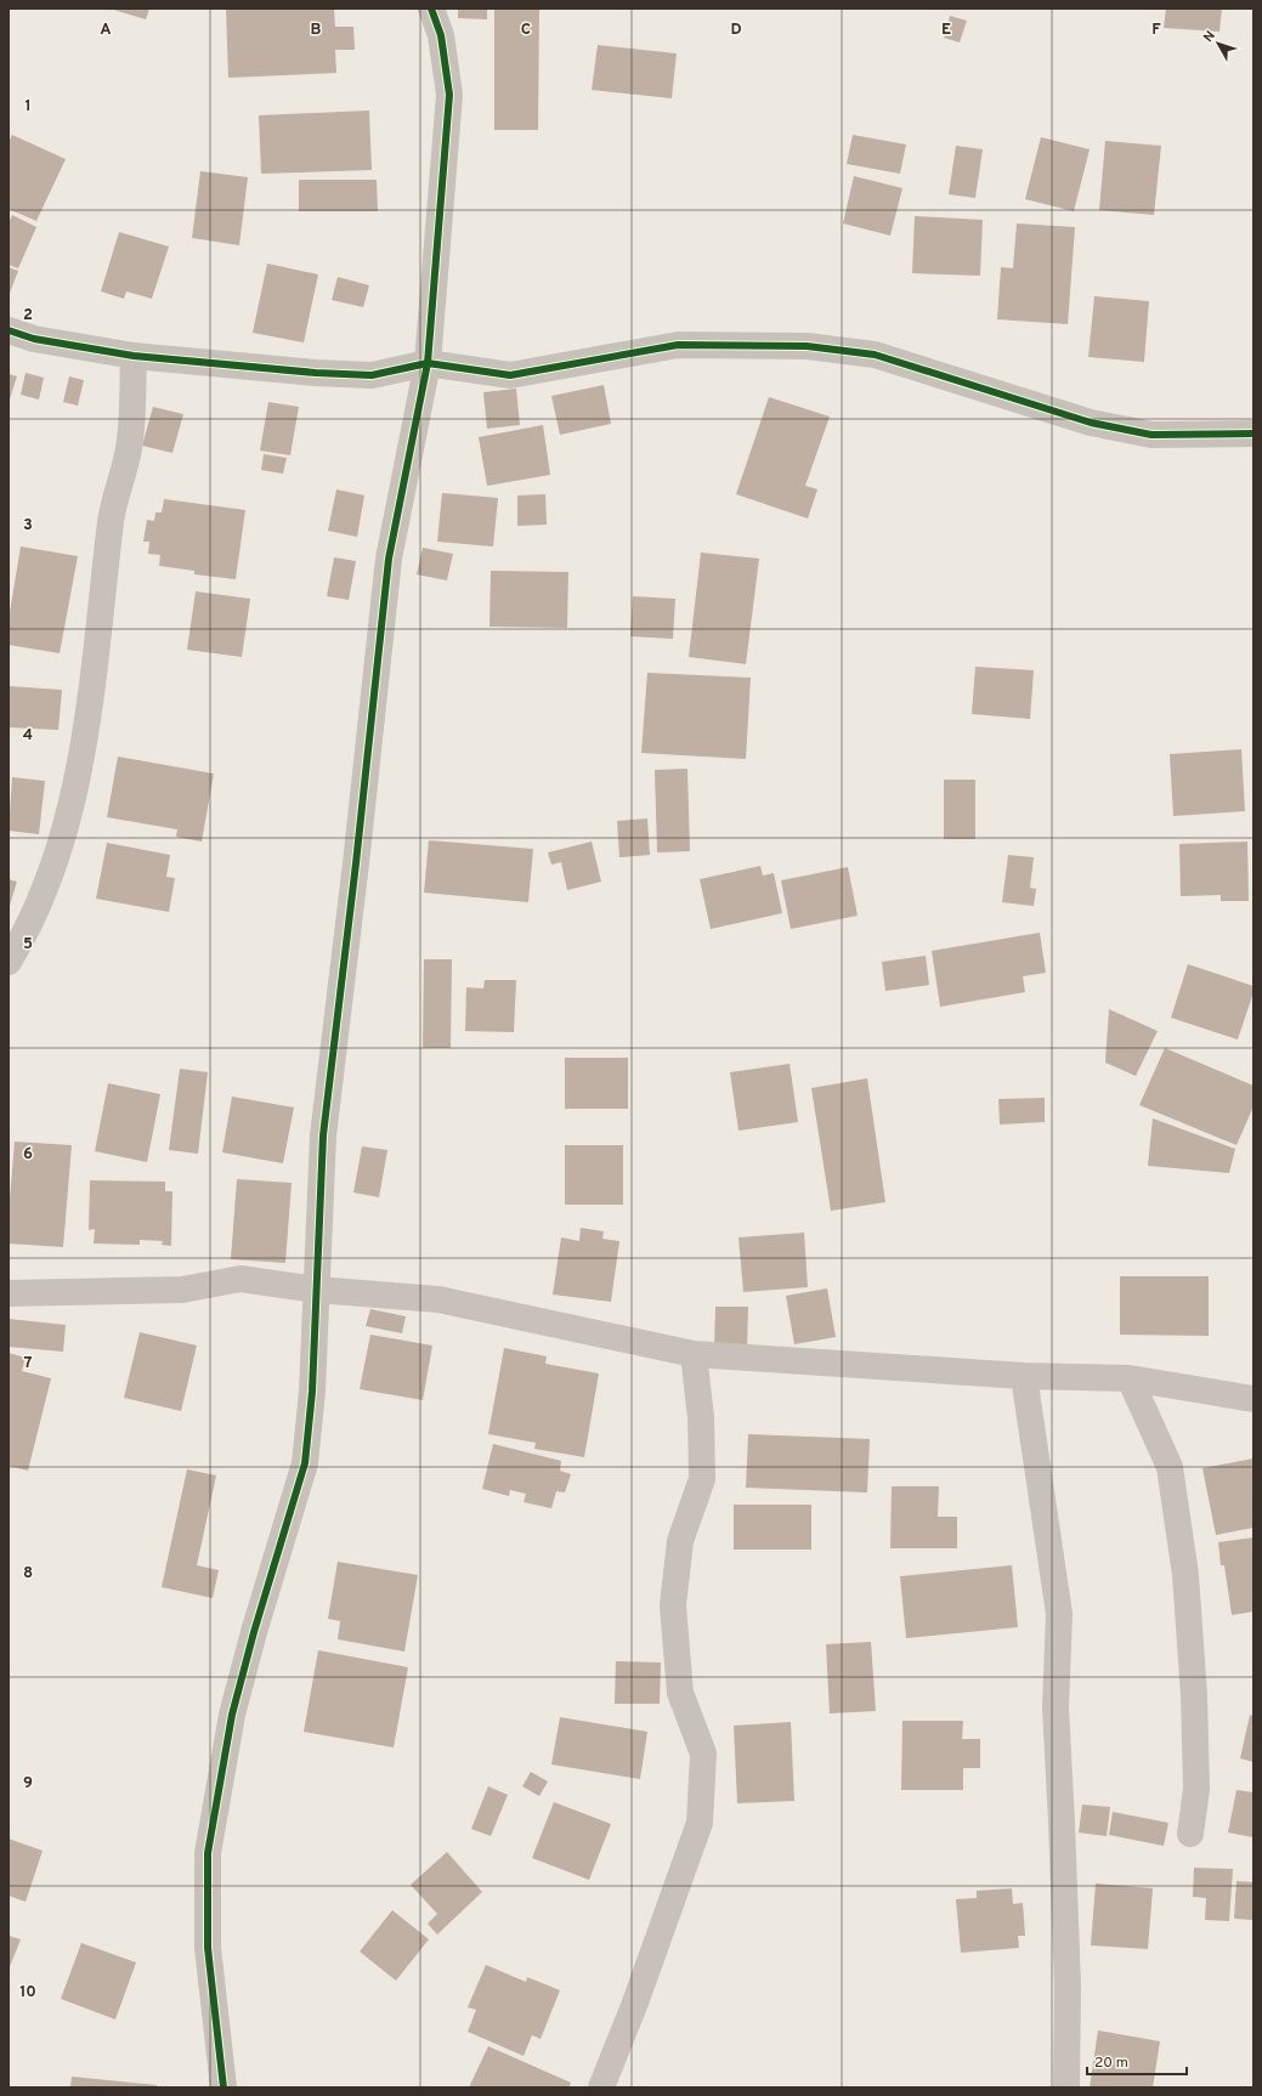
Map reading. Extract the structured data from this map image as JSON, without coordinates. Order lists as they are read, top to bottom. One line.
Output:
{"scale_bar":"20 m","north":"top left","grid":{"columns":["A","B","C","D","E","F"],"rows":["1","2","3","4","5","6","7","8","9","10"]}}
